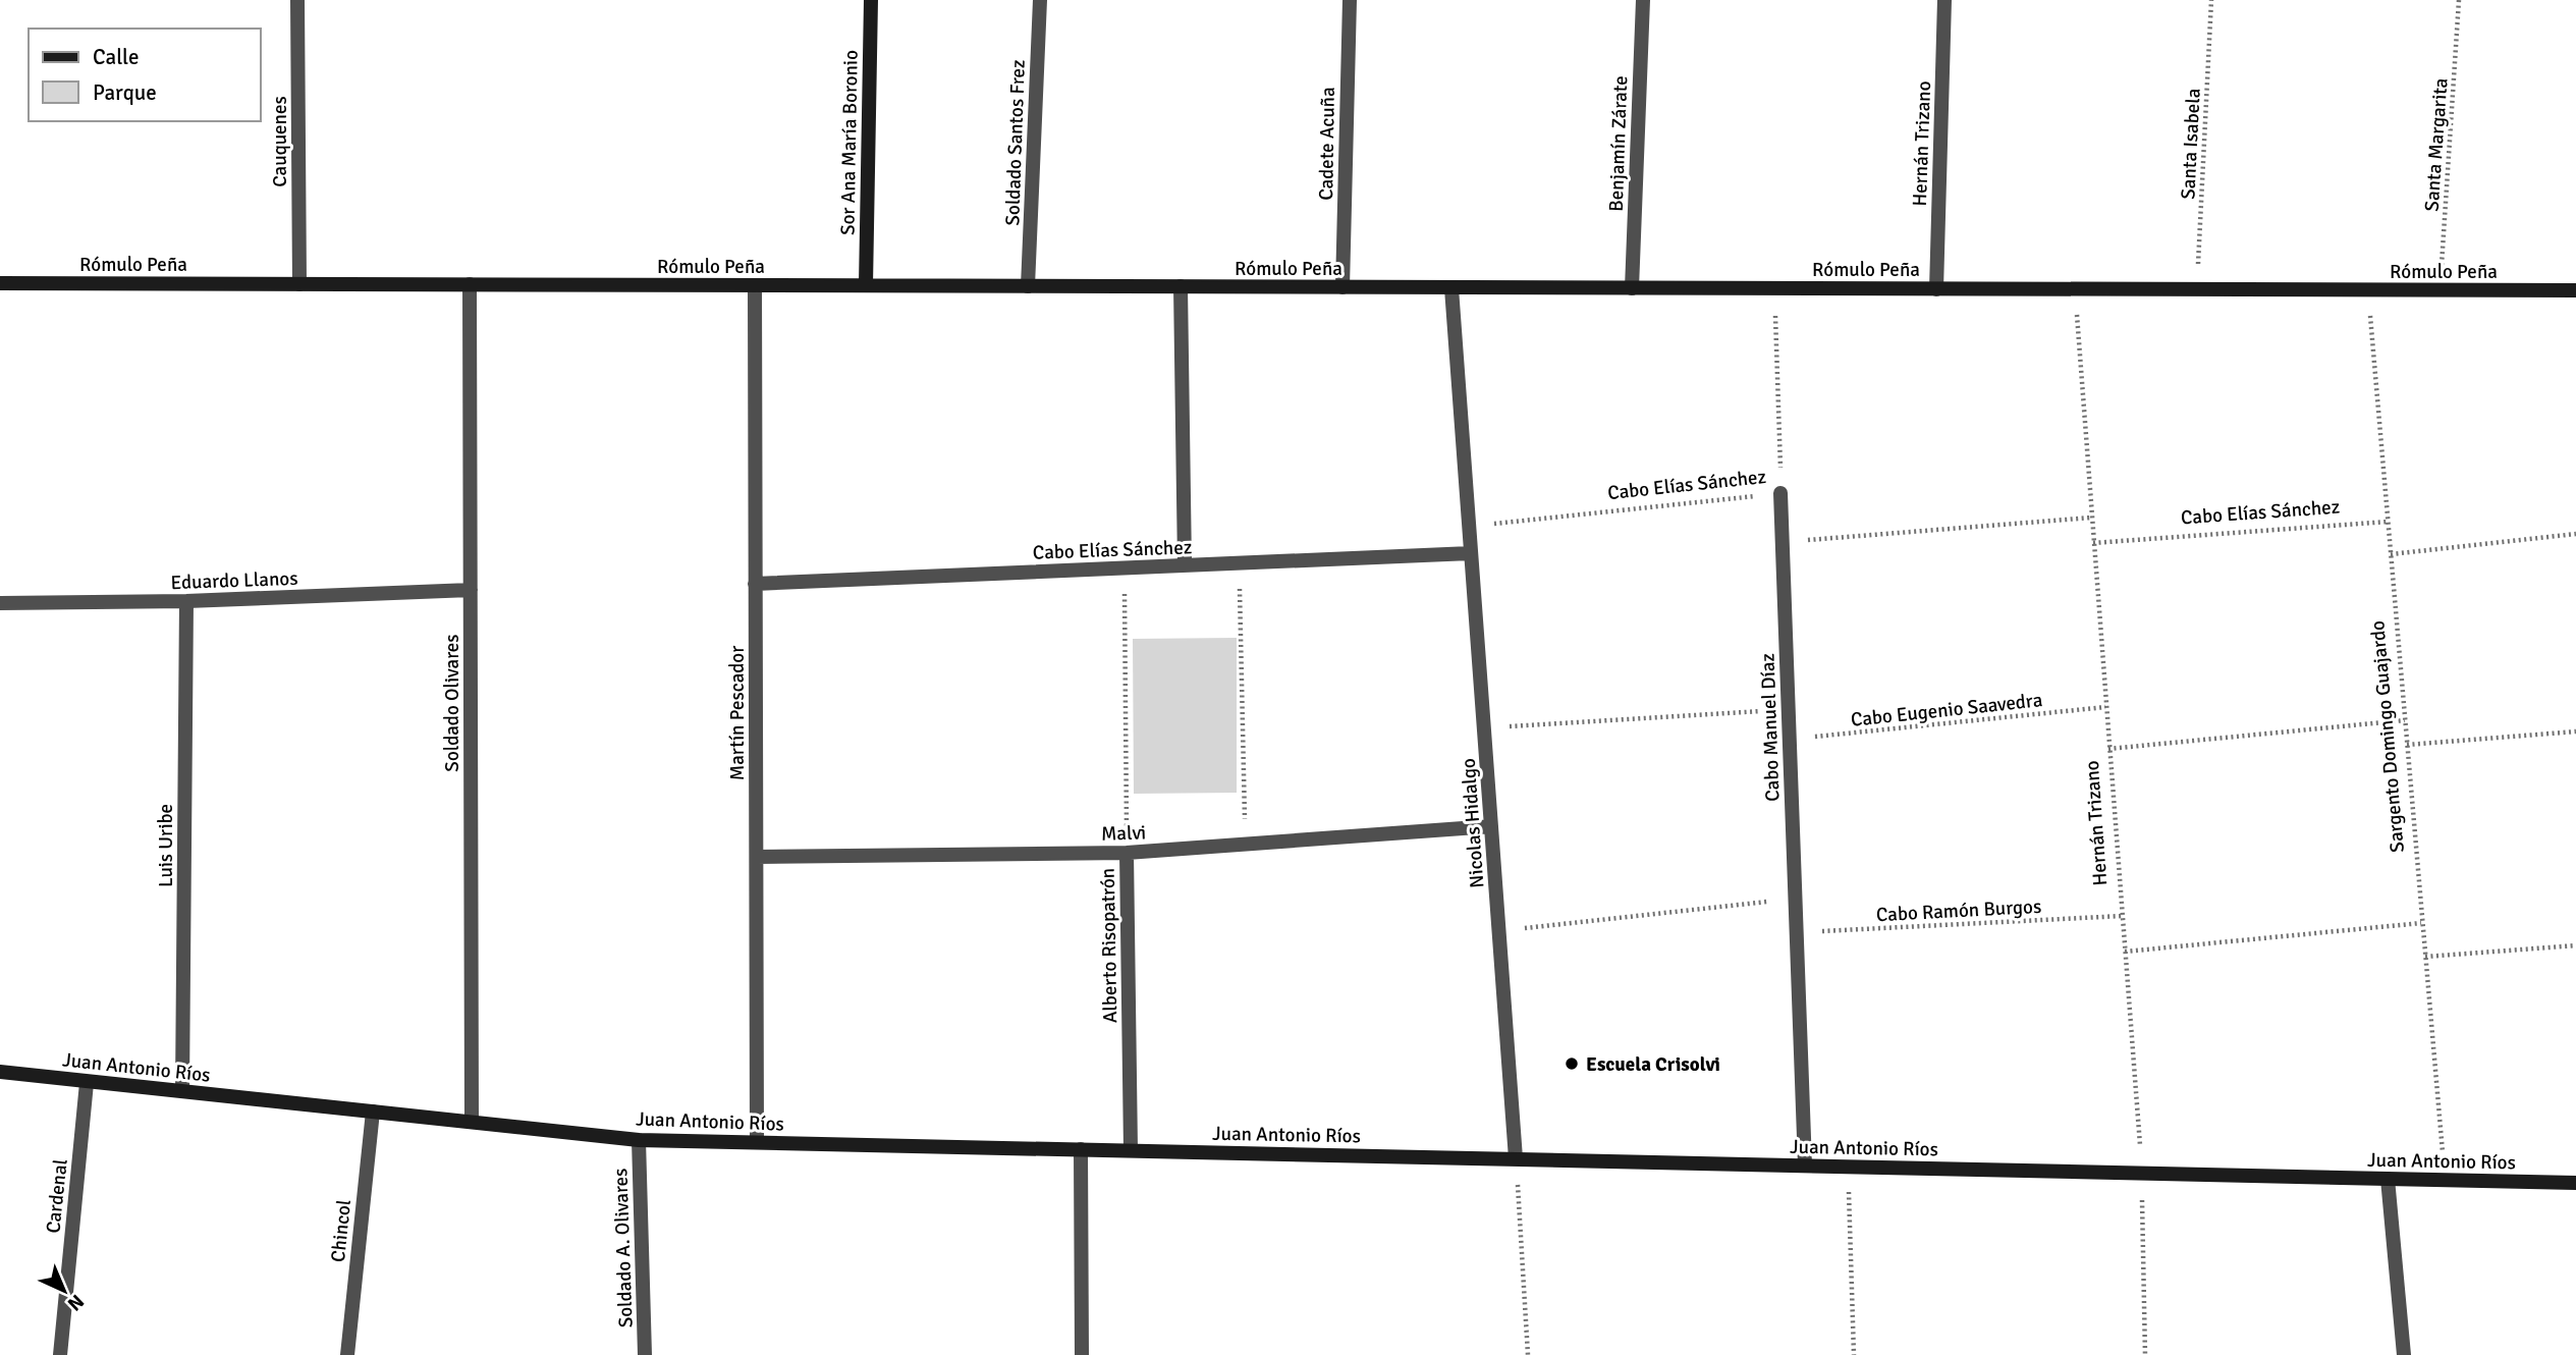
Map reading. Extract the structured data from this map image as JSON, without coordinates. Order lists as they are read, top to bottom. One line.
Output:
{"streets":{"street":["Cauquenes","Sor Ana María Boronio","Soldado Santos Frez","Cadete Acuña","Benjamín Zárate","Hernán Trizano","Rómulo Peña","Cabo Elías Sánchez","Eduardo Llanos","Soldado Olivares","Martín Pescador","Cabo Manuel Díaz","Nicolas Hidalgo","Malvi","Luis Uribe","Alberto Risopatrón","Juan Antonio Ríos","Cardenal","Chincol","Soldado A. Olivares"],"path":["Santa Isabela","Santa Margarita","Cabo Eugenio Saavedra","Sargento Domingo Guajardo","Cabo Ramón Burgos"]},"crossings":[["Cauquenes","Rómulo Peña"],["Sor Ana María Boronio","Rómulo Peña"],["Soldado Santos Frez","Rómulo Peña"],["Cadete Acuña","Rómulo Peña"],["Benjamín Zárate","Rómulo Peña"],["Hernán Trizano","Rómulo Peña"],["Hernán Trizano","Cabo Elías Sánchez"],["Hernán Trizano","Cabo Eugenio Saavedra"],["Hernán Trizano","Cabo Ramón Burgos"],["Hernán Trizano","Juan Antonio Ríos"],["Santa Isabela","Rómulo Peña"],["Santa Margarita","Rómulo Peña"],["Rómulo Peña","Soldado Olivares"],["Rómulo Peña","Martín Pescador"],["Rómulo Peña","Sargento Domingo Guajardo"],["Rómulo Peña","Nicolas Hidalgo"],["Cabo Elías Sánchez","Martín Pescador"],["Cabo Elías Sánchez","Cabo Manuel Díaz"],["Cabo Elías Sánchez","Sargento Domingo Guajardo"],["Cabo Elías Sánchez","Nicolas Hidalgo"],["Cabo Elías Sánchez","Alberto Risopatrón"],["Eduardo Llanos","Soldado Olivares"],["Eduardo Llanos","Luis Uribe"],["Soldado Olivares","Juan Antonio Ríos"],["Cabo Eugenio Saavedra","Cabo Manuel Díaz"],["Martín Pescador","Malvi"],["Martín Pescador","Juan Antonio Ríos"],["Cabo Manuel Díaz","Cabo Ramón Burgos"],["Cabo Manuel Díaz","Juan Antonio Ríos"],["Sargento Domingo Guajardo","Juan Antonio Ríos"],["Nicolas Hidalgo","Malvi"],["Nicolas Hidalgo","Juan Antonio Ríos"],["Malvi","Alberto Risopatrón"],["Luis Uribe","Juan Antonio Ríos"],["Alberto Risopatrón","Juan Antonio Ríos"],["Juan Antonio Ríos","Cardenal"],["Juan Antonio Ríos","Chincol"],["Juan Antonio Ríos","Soldado A. Olivares"]],"places":["Escuela Crisolvi"],"legend":["Calle","Parque"],"north":"bottom right"}
